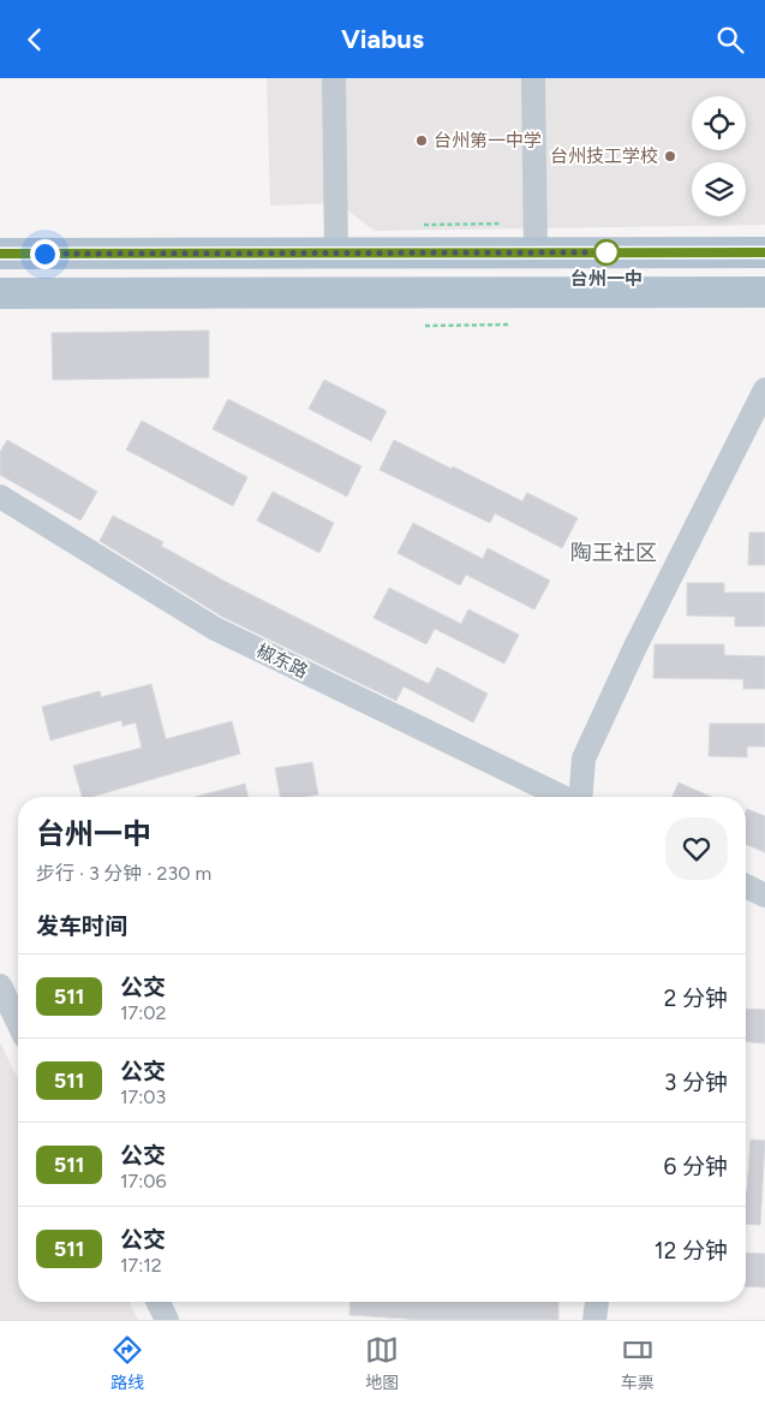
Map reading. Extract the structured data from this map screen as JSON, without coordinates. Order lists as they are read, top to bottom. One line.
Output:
{"streets":{"street":["椒东路"]},"districts":["陶王社区"],"places":["台州第一中学","台州技工学校","台州一中"],"lines":["bus line 511"],"page":{"header":"Viabus","heading":[["台州一中","步行 · 3 分钟 · 230 m"],"发车时间"],"list":[{"mark":"511","name":"公交","note":"17:02","value":"2 分钟"},{"mark":"511","name":"公交","note":"17:03","value":"3 分钟"},{"mark":"511","name":"公交","note":"17:06","value":"6 分钟"},{"mark":"511","name":"公交","note":"17:12","value":"12 分钟"}],"tabs":["路线","地图","车票"]}}
